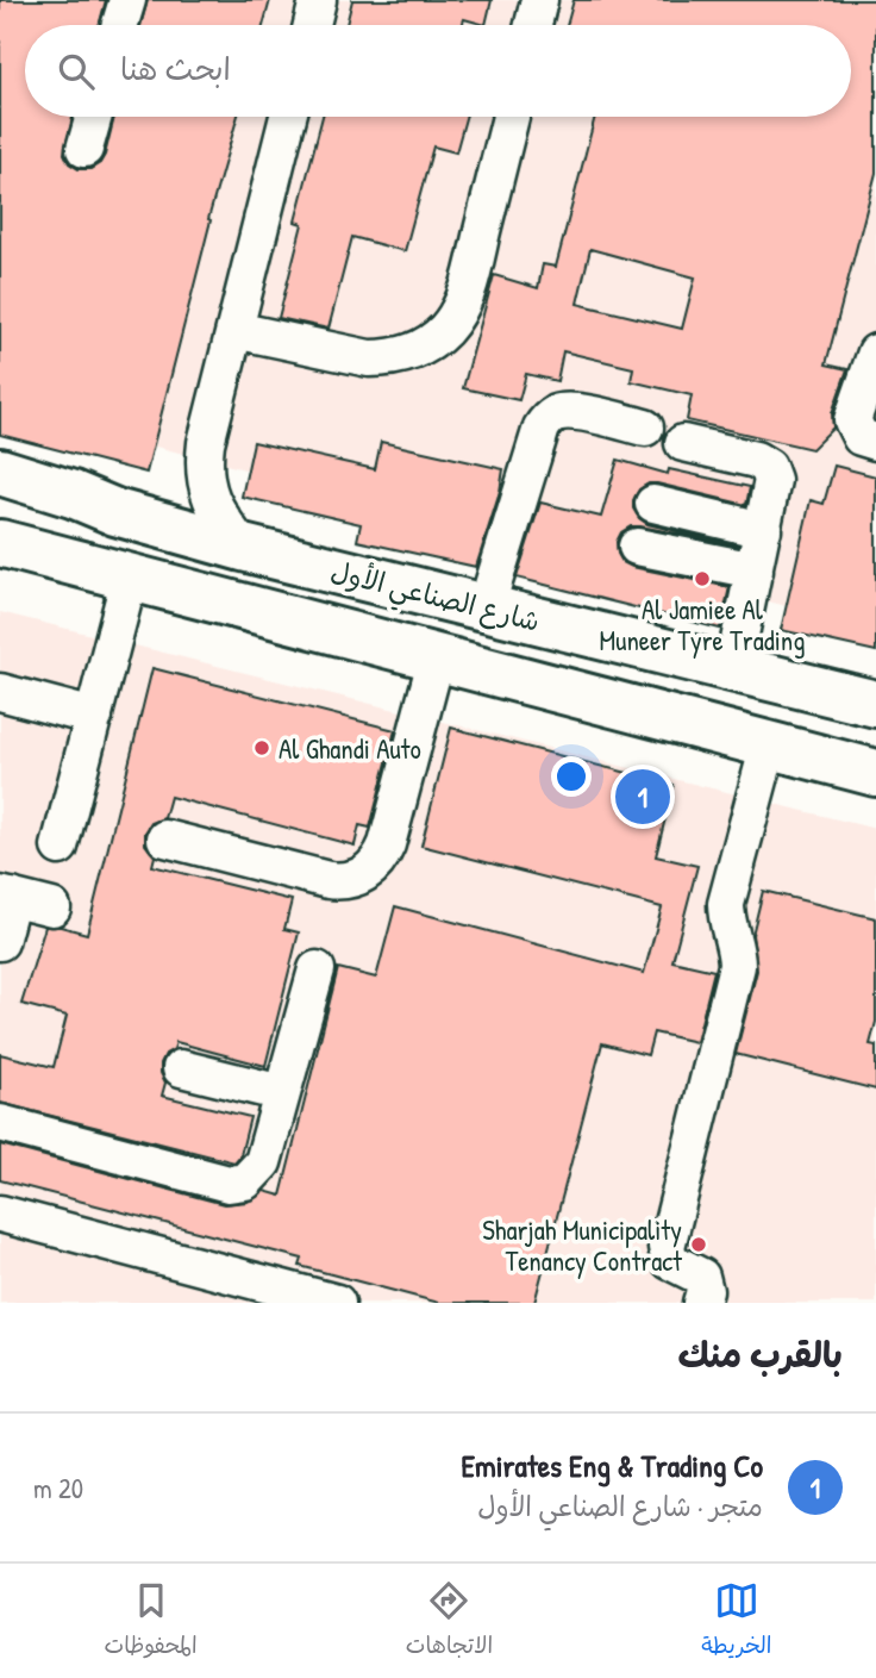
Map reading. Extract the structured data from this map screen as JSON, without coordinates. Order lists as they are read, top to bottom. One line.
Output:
{"streets":{"main road":["شارع الصناعي الأول"]},"places":["Al Jamiee Al Muneer Tyre Trading","Al Ghandi Auto","Sharjah Municipality Tenancy Contract"],"page":{"search":"ابحث هنا","pins":"1","heading":"بالقرب منك","list":[{"mark":"1","name":"Emirates Eng & Trading Co","note":"متجر · شارع الصناعي الأول","value":"20 m"}],"nav":["الخريطة","الاتجاهات","المحفوظات"]}}
